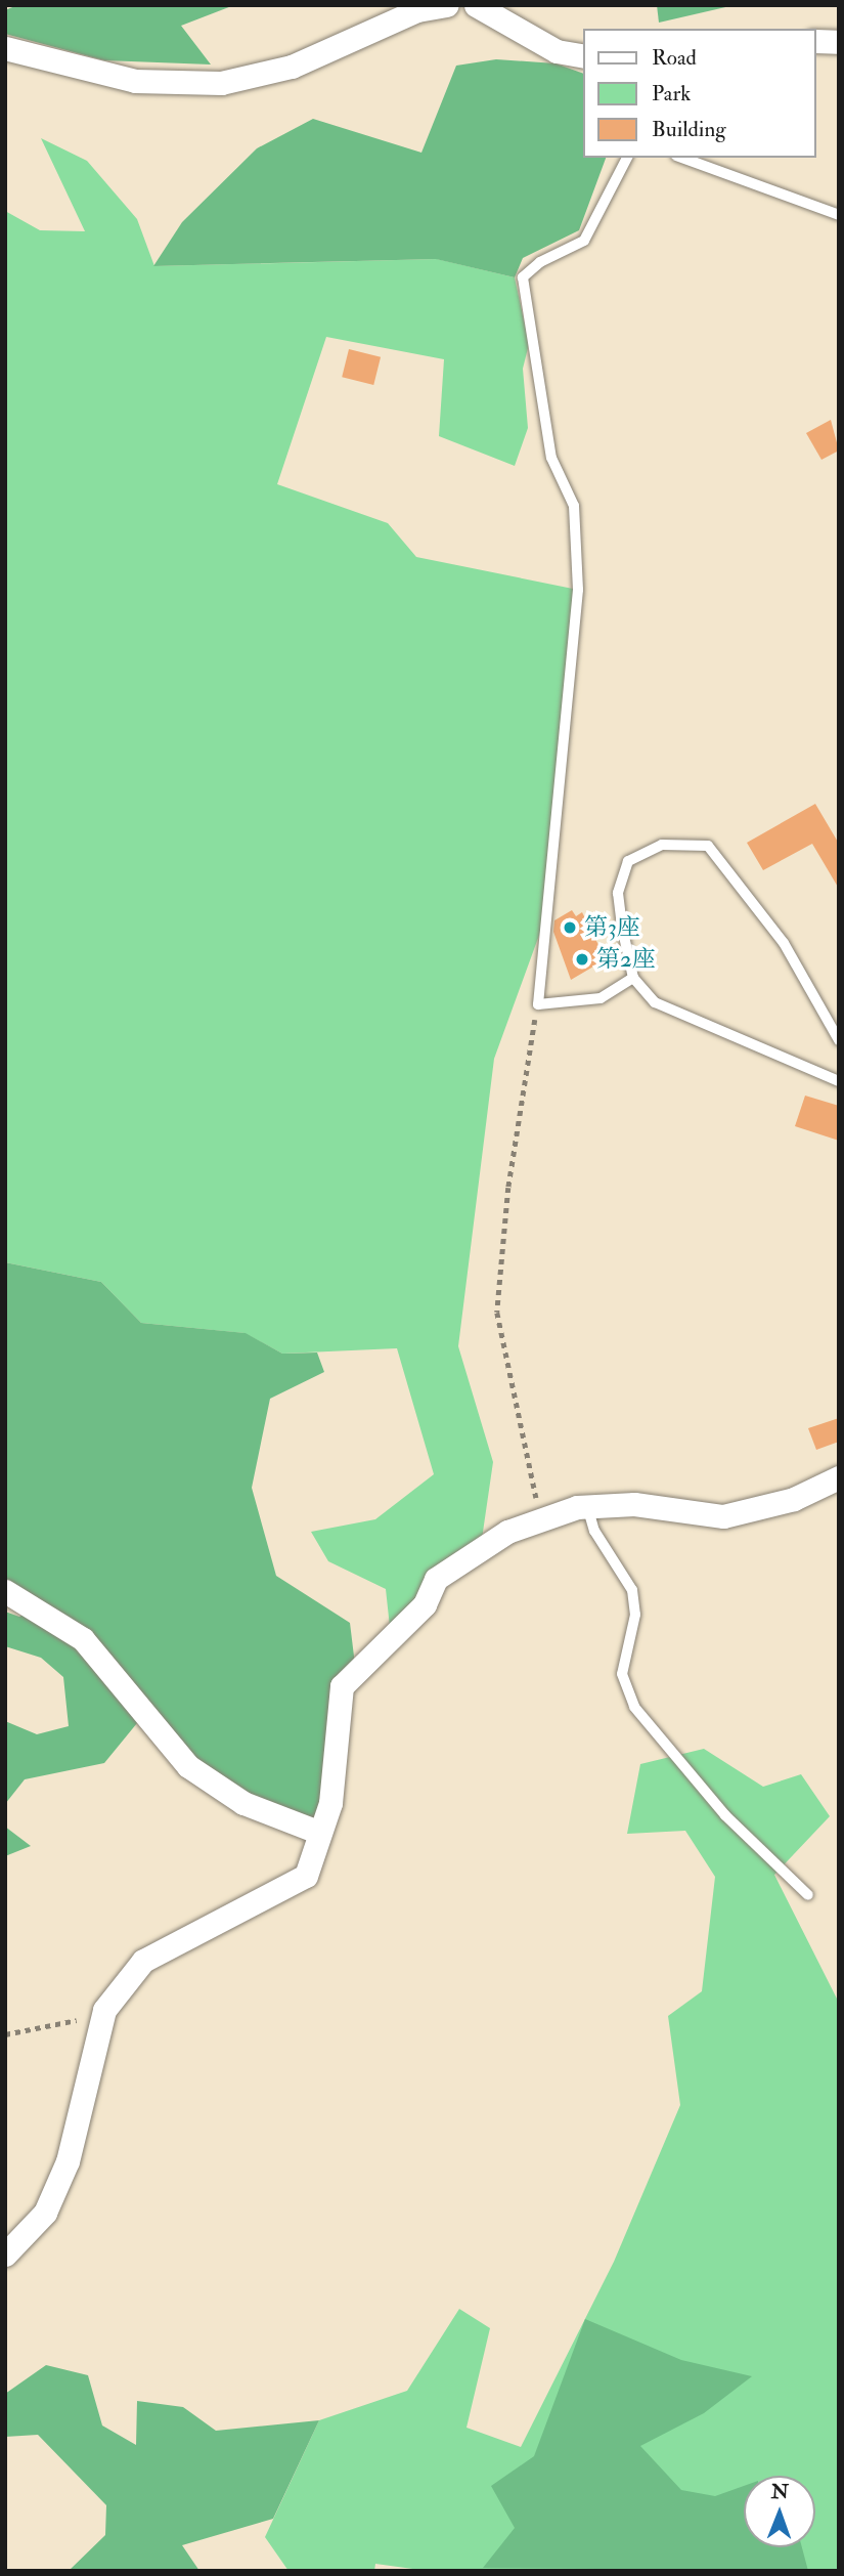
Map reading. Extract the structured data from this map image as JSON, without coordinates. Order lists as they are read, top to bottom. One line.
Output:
{"places":["第3座","第2座"],"legend":["Road","Park","Building"],"north":"top"}
